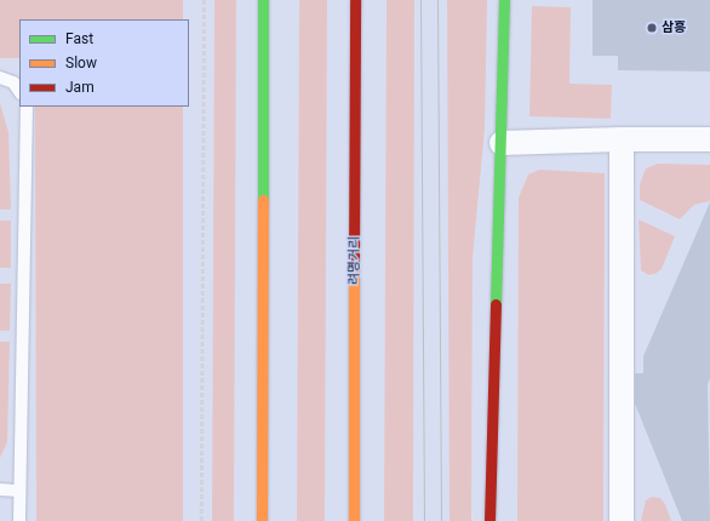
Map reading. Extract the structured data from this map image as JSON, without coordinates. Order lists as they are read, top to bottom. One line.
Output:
{"streets":{"main road":["려명거리"]},"places":["삼흥"],"legend":["Fast","Slow","Jam"]}
